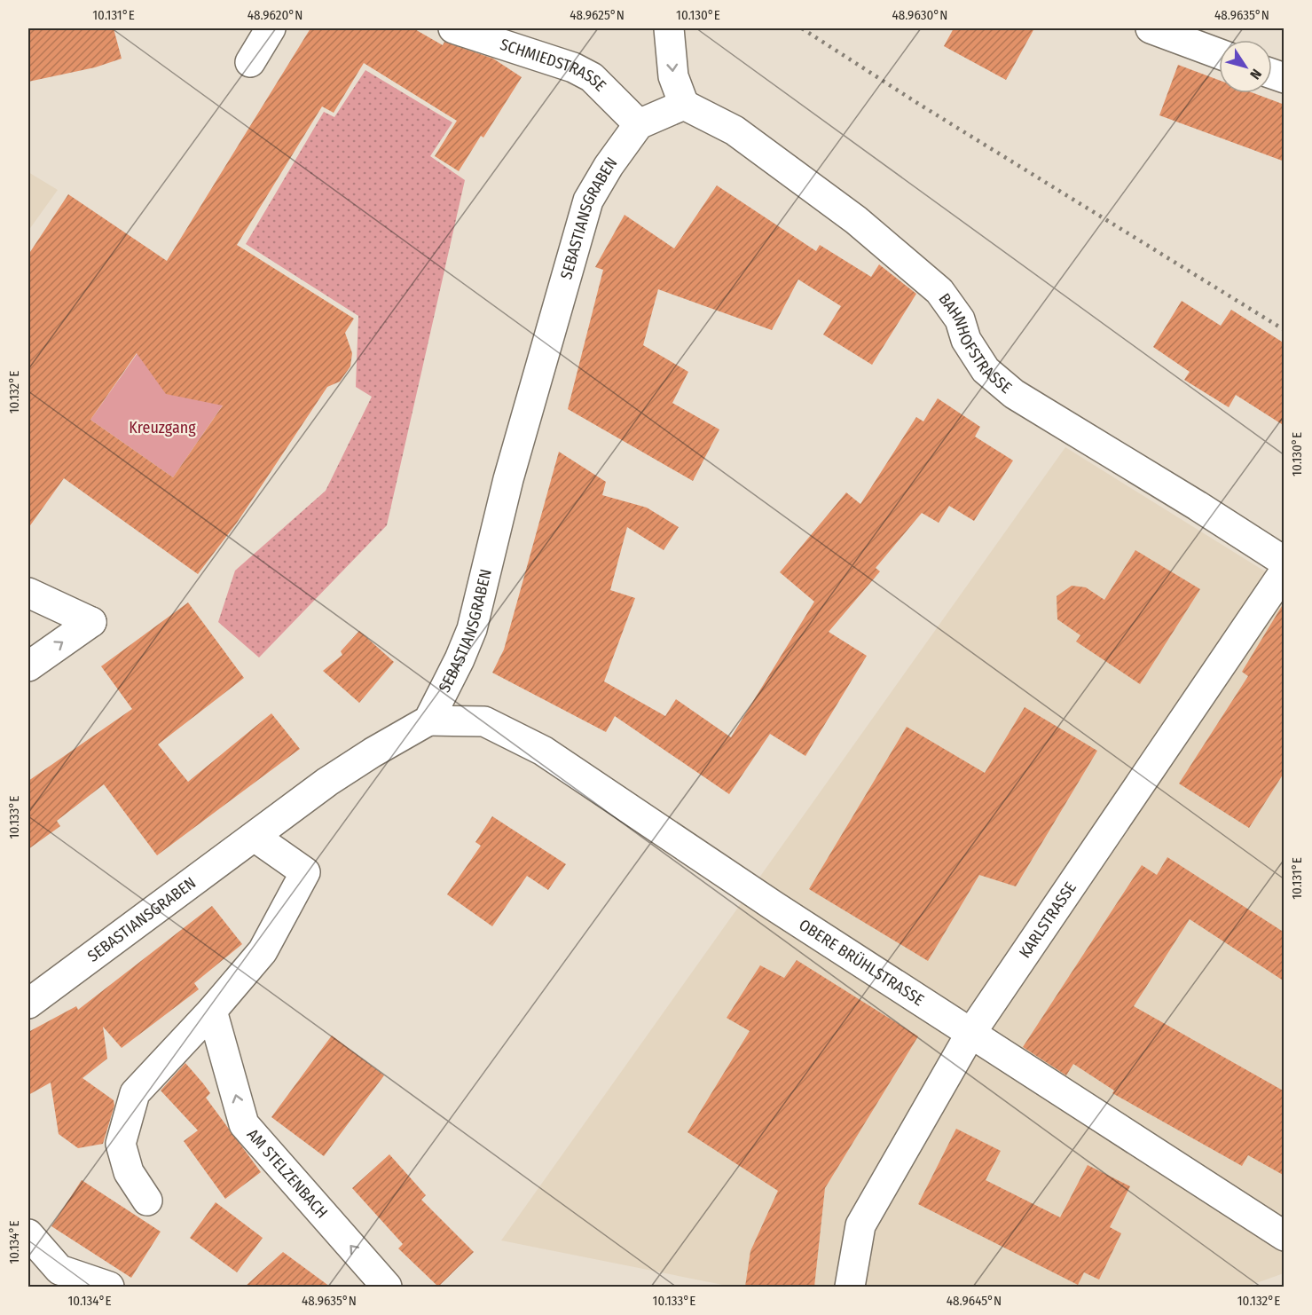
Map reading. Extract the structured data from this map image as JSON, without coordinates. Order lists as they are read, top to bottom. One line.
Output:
{"streets":{"street":["SCHMIEDSTRASSE","SEBASTIANSGRABEN","BAHNHOFSTRASSE","KARLSTRASSE","OBERE BRÜHLSTRASSE","AM STELZENBACH"]},"crossings":[["SCHMIEDSTRASSE","SEBASTIANSGRABEN"],["SEBASTIANSGRABEN","OBERE BRÜHLSTRASSE"],["KARLSTRASSE","OBERE BRÜHLSTRASSE"]],"one_way":["AM STELZENBACH"],"parks":["Kreuzgang"],"north":"bottom right","coordinates":["10.131°E","48.9620°N","48.9625°N","10.130°E","48.9630°N","48.9635°N","10.132°E","10.133°E","10.134°E","48.9645°N"]}
